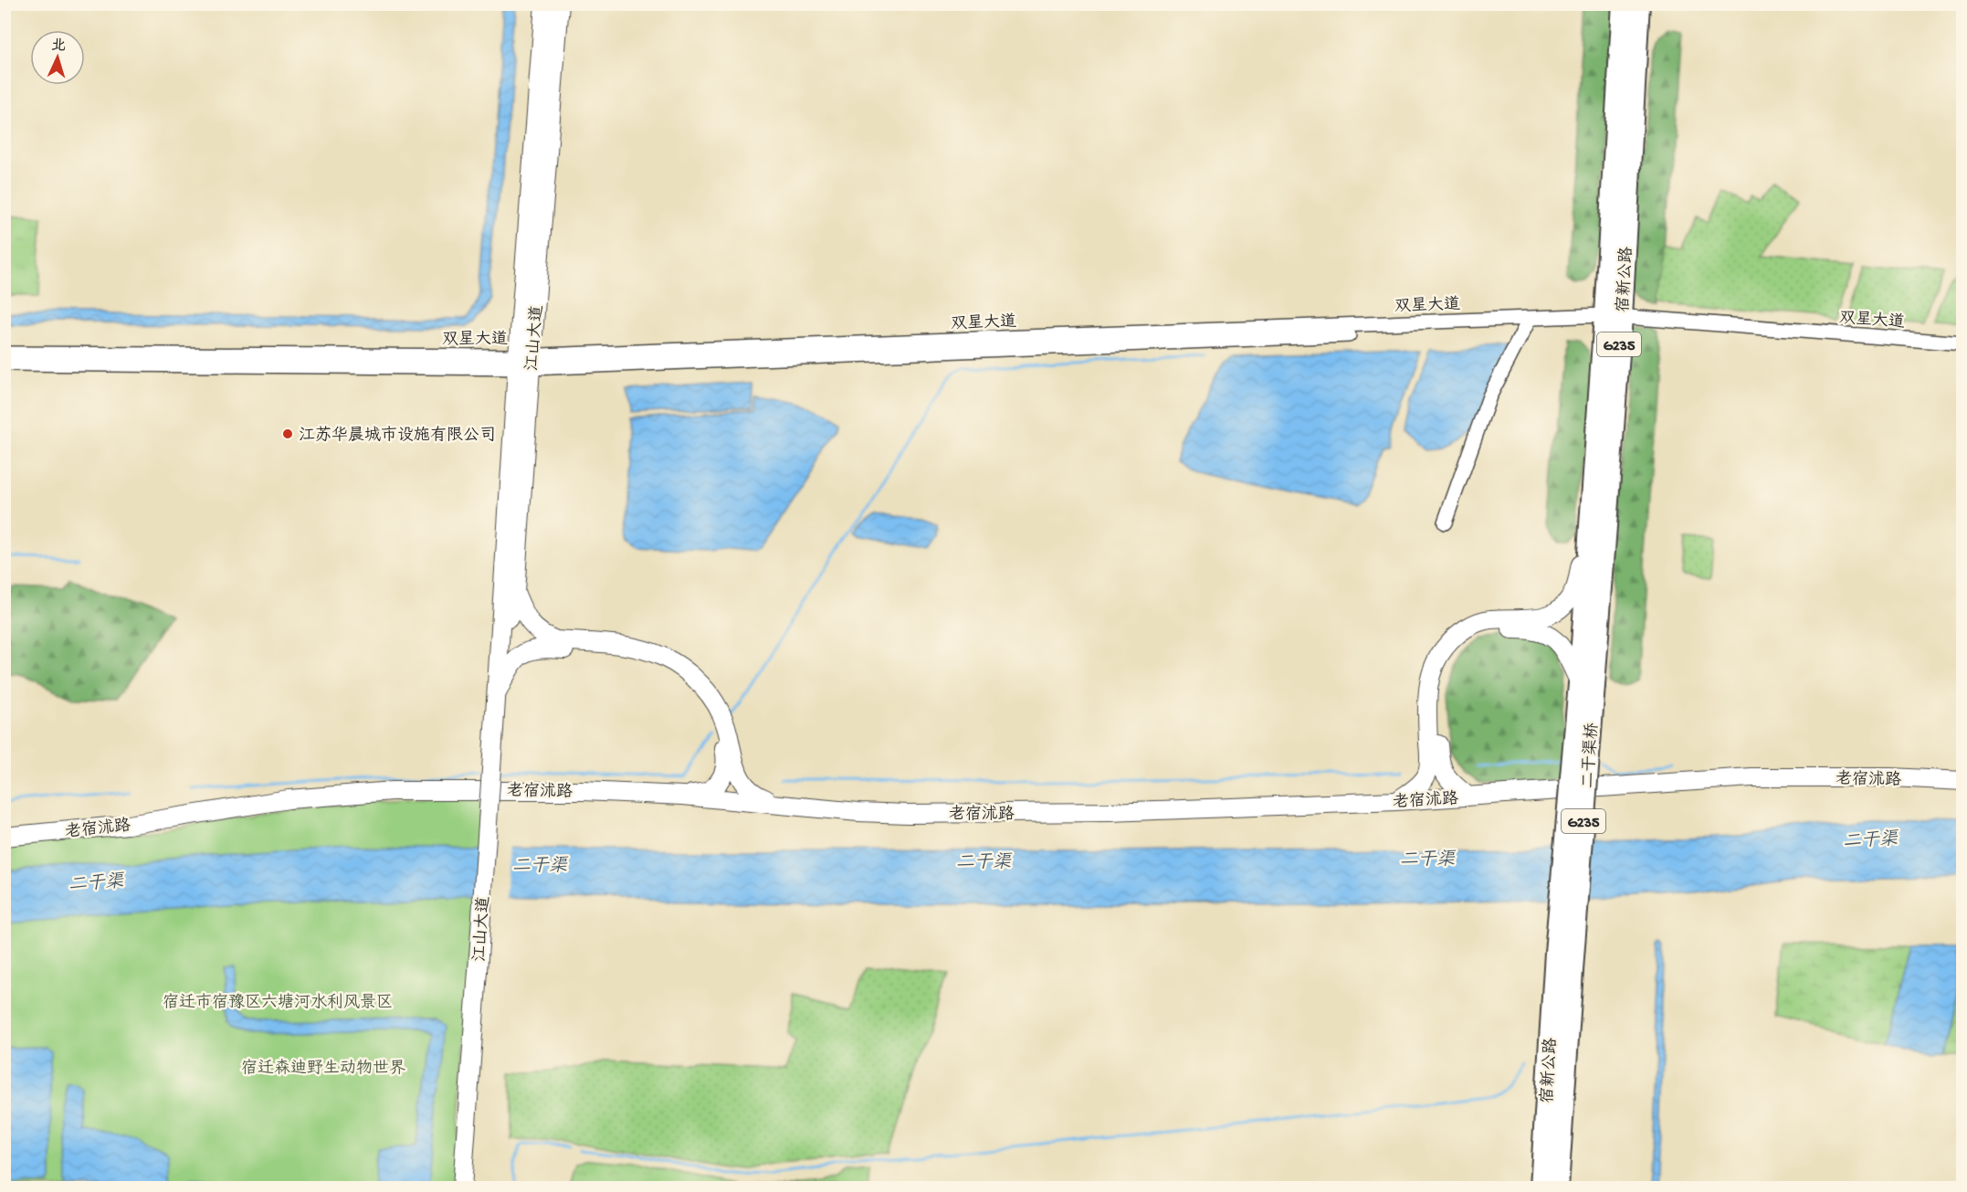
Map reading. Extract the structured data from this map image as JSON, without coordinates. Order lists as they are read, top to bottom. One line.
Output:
{"streets":{"highway":["宿新公路","G235","二干渠桥"],"main road":["江山大道","老宿沭路"],"street":["双星大道"]},"crossings":[["宿新公路","双星大道"],["宿新公路","二干渠桥"],["双星大道","江山大道"]],"water":["二干渠"],"parks":["宿迁市宿豫区六塘河水利风景区","宿迁森迪野生动物世界"],"places":["江苏华晨城市设施有限公司"],"north":"top"}
